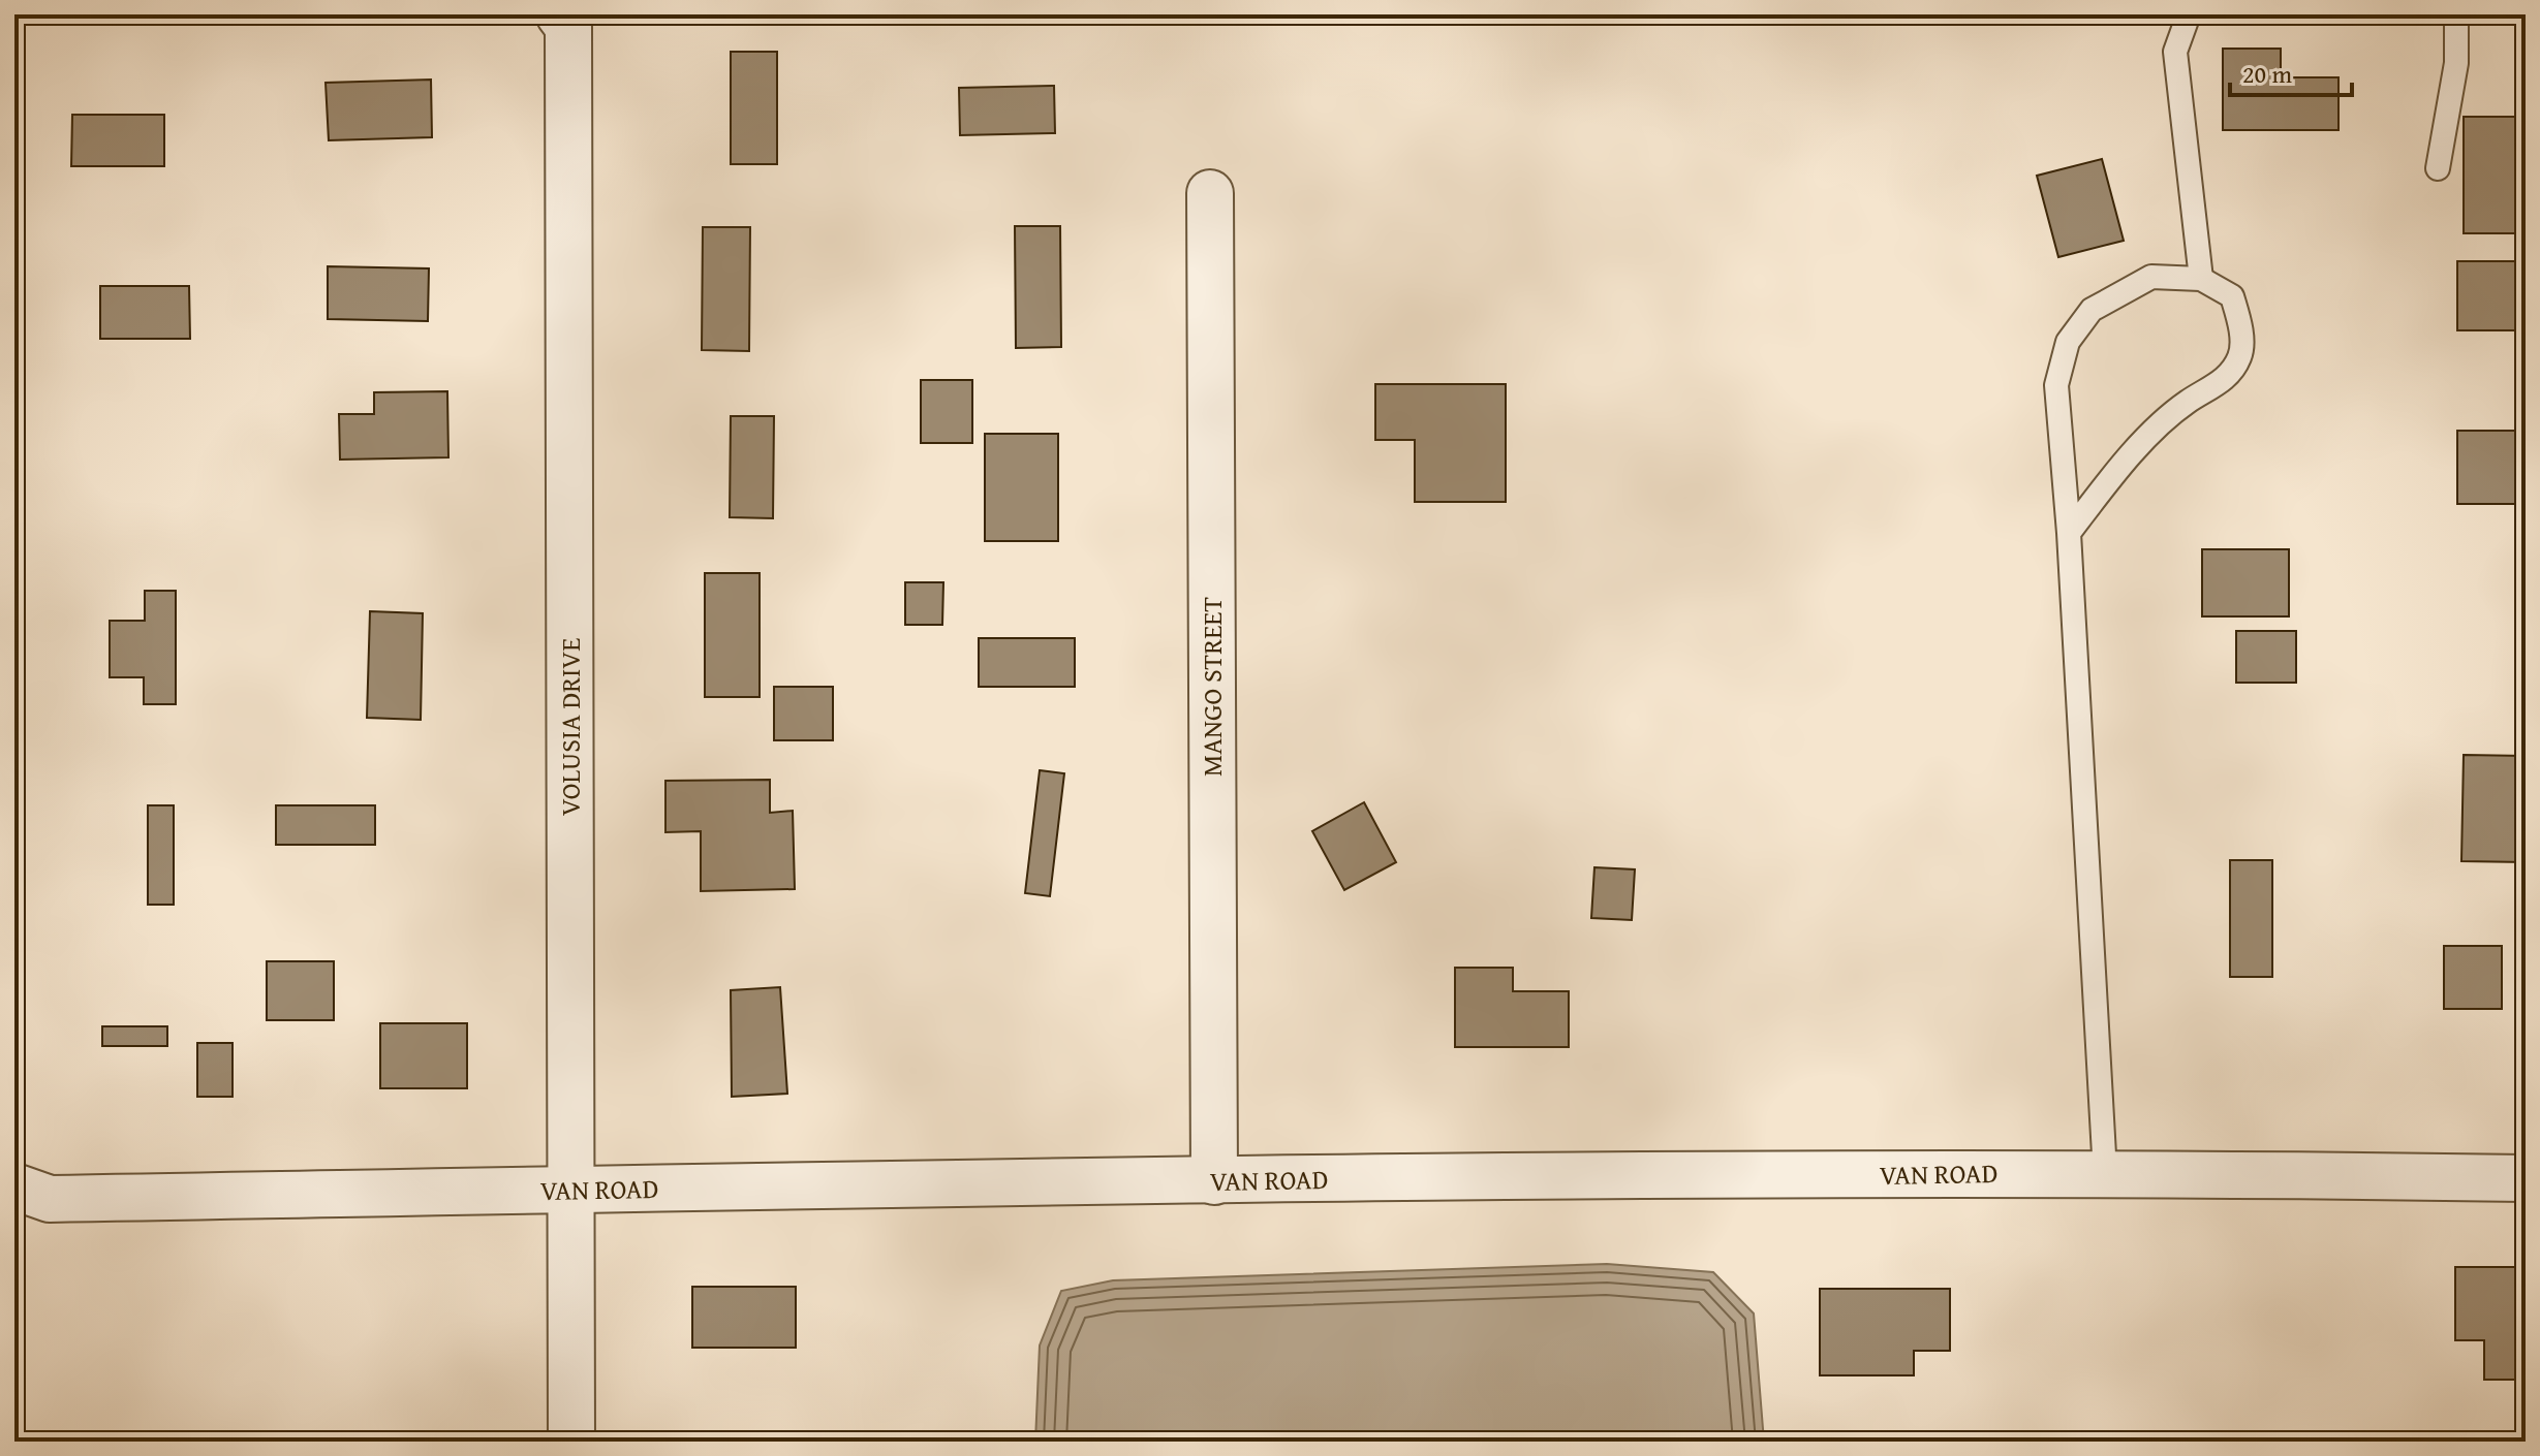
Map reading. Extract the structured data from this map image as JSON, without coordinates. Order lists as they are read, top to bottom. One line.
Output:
{"streets":{"street":["MANGO STREET","VOLUSIA DRIVE","VAN ROAD"]},"crossings":[["MANGO STREET","VAN ROAD"],["VOLUSIA DRIVE","VAN ROAD"]],"scale_bar":"20 m"}
